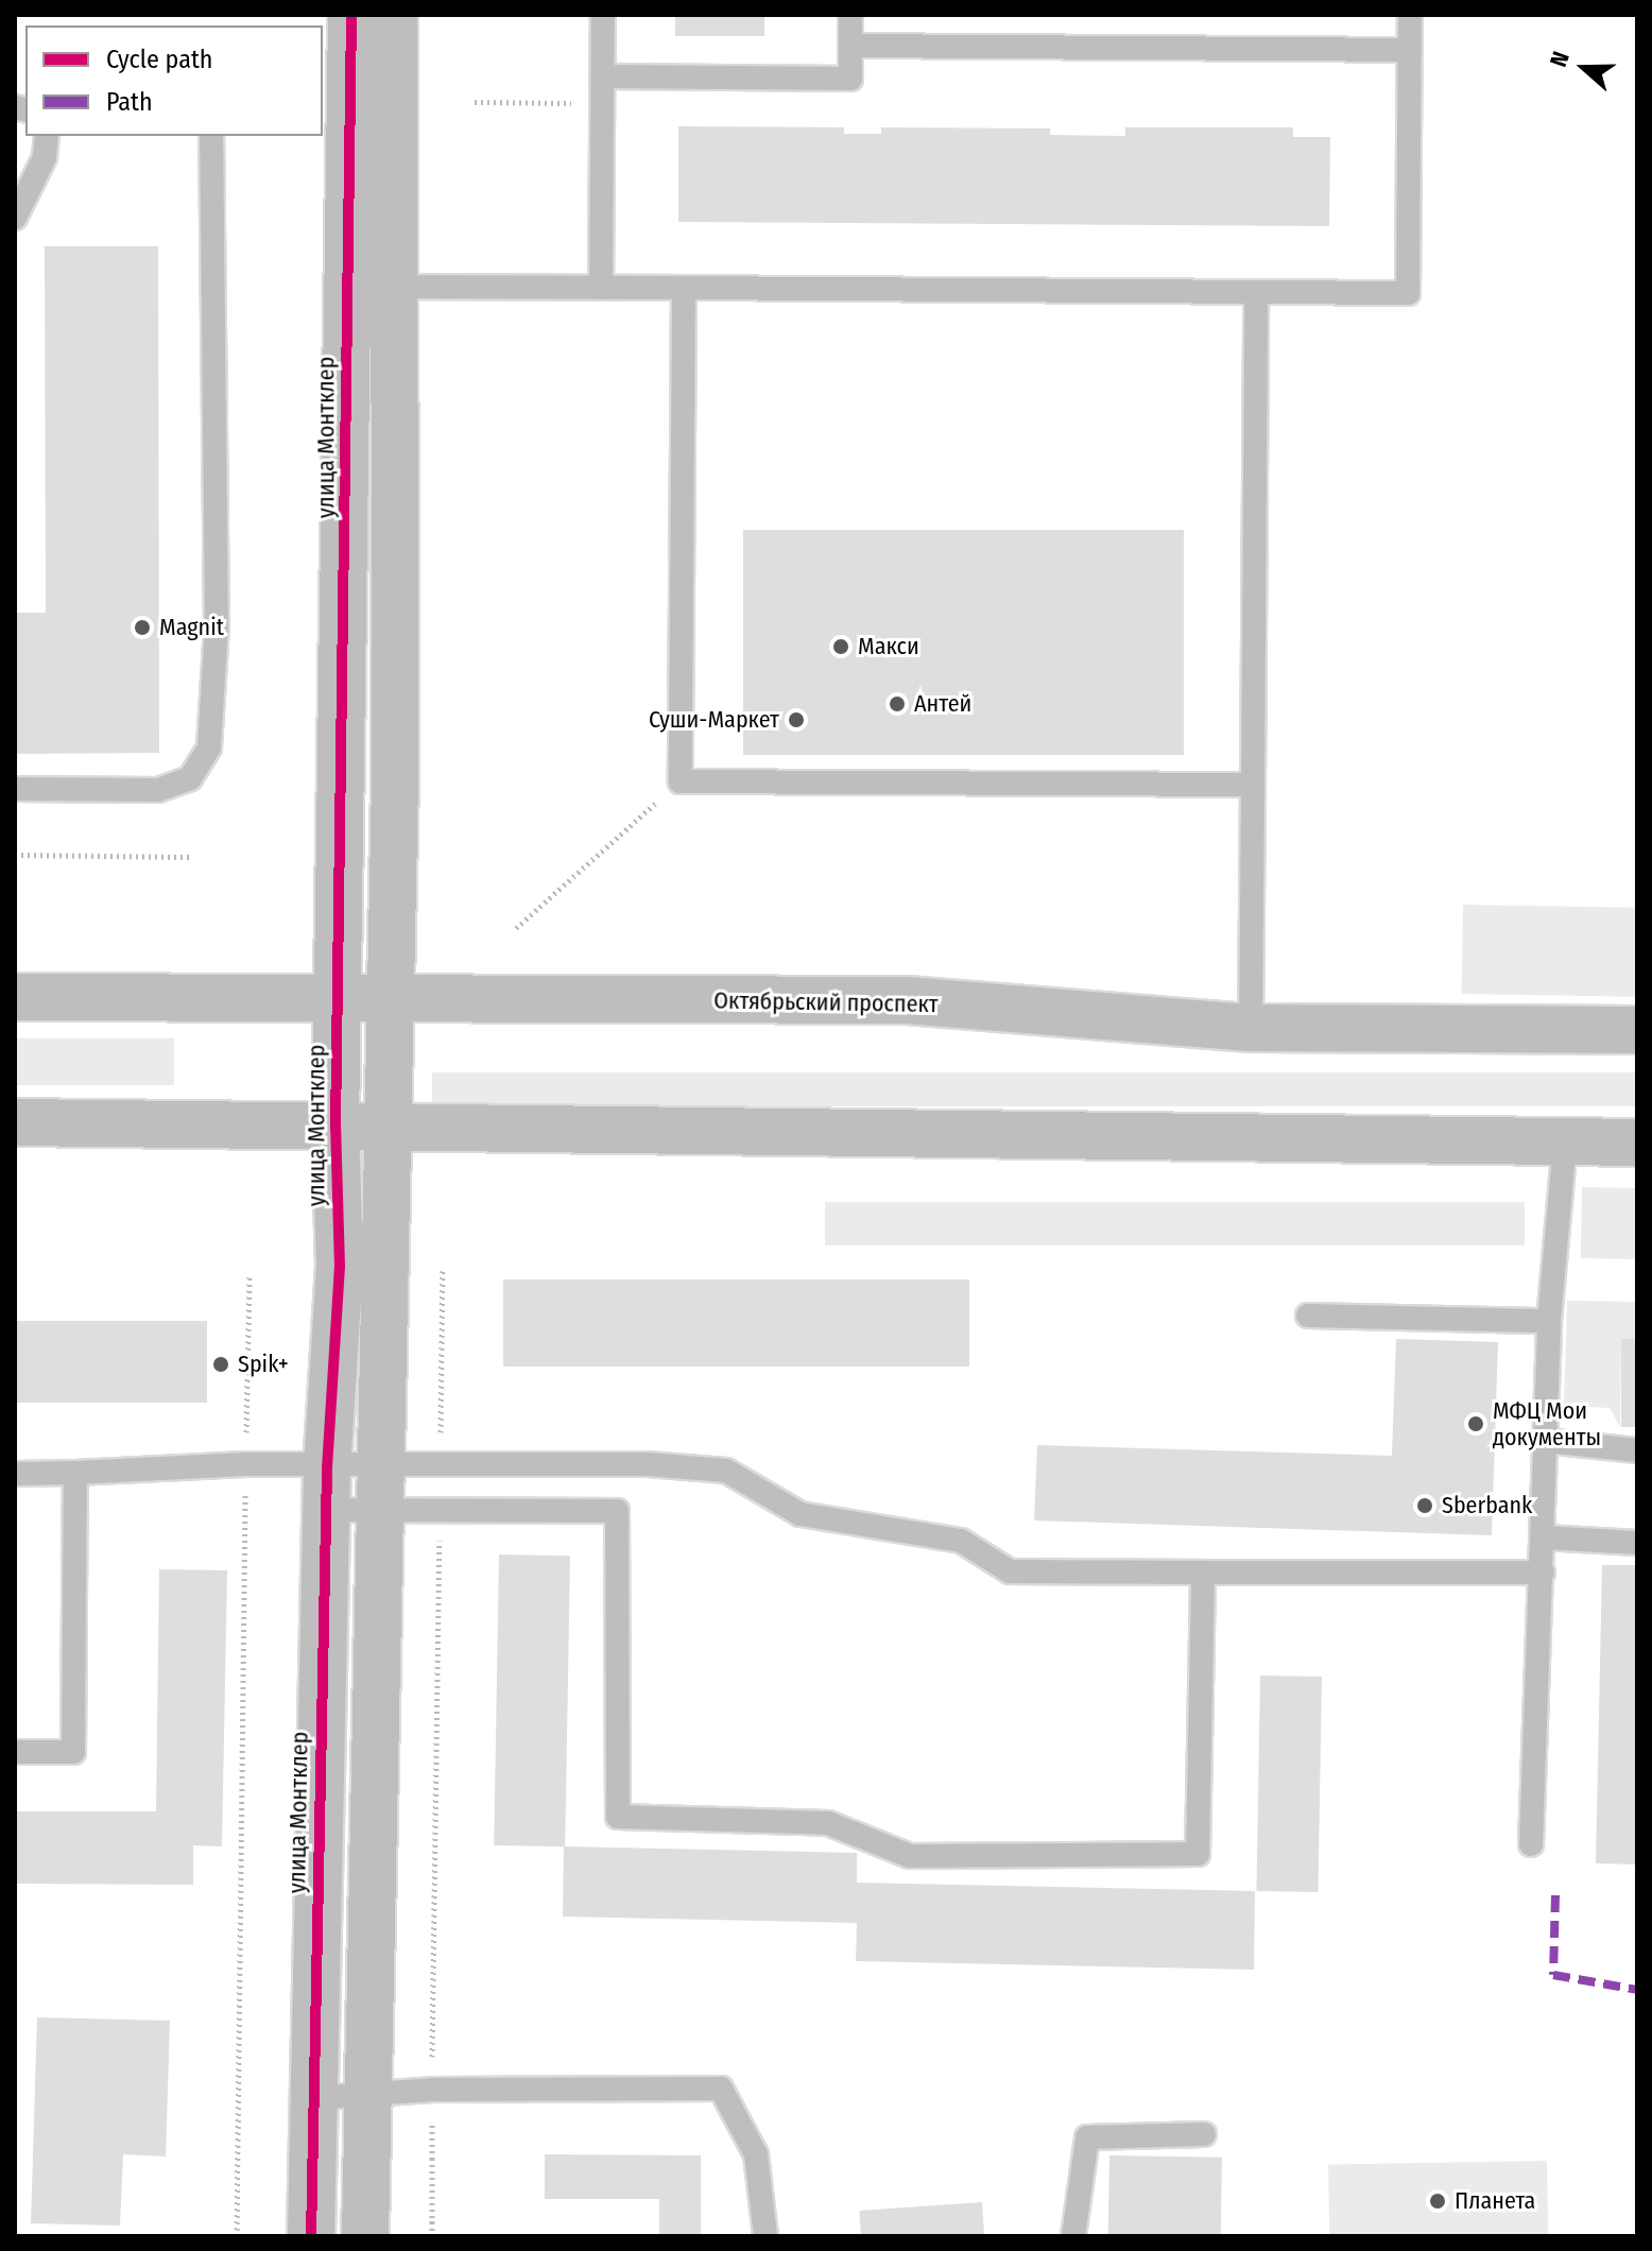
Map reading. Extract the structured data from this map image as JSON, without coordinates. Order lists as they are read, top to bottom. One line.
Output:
{"streets":{"street":["улица Монтклер","Октябрьский проспект"]},"crossings":[["улица Монтклер","Октябрьский проспект"]],"places":["Magnit","Макси","Антей","Суши-Маркет","Spik+","МФЦ Мои документы","Sberbank","Планета"],"legend":["Cycle path","Path"],"north":"left"}
